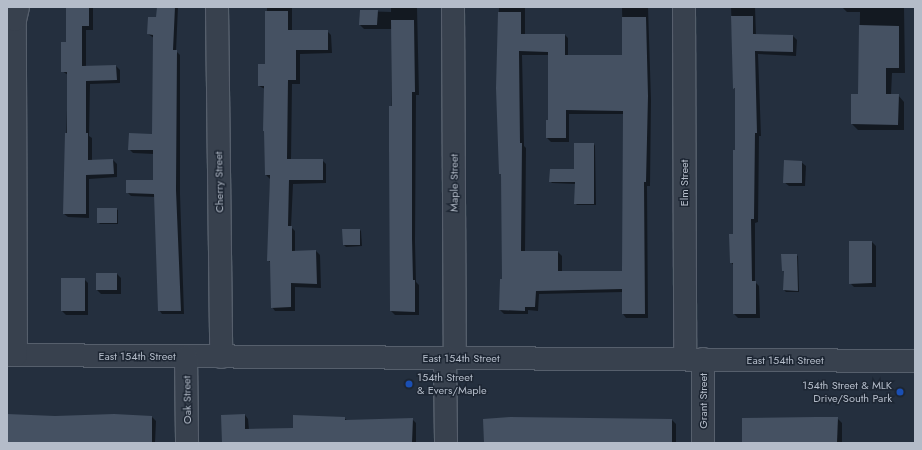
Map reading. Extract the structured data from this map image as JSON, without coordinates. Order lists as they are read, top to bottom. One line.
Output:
{"streets":{"street":["Cherry Street","Maple Street","Elm Street","East 154th Street","Oak Street","Grant Street"]},"crossings":[["Cherry Street","East 154th Street"],["Maple Street","East 154th Street"],["Elm Street","East 154th Street"],["Elm Street","Grant Street"],["East 154th Street","Oak Street"],["East 154th Street","Grant Street"]],"places":["154th Street & Evers/Maple","154th Street & MLK Drive/South Park"]}
